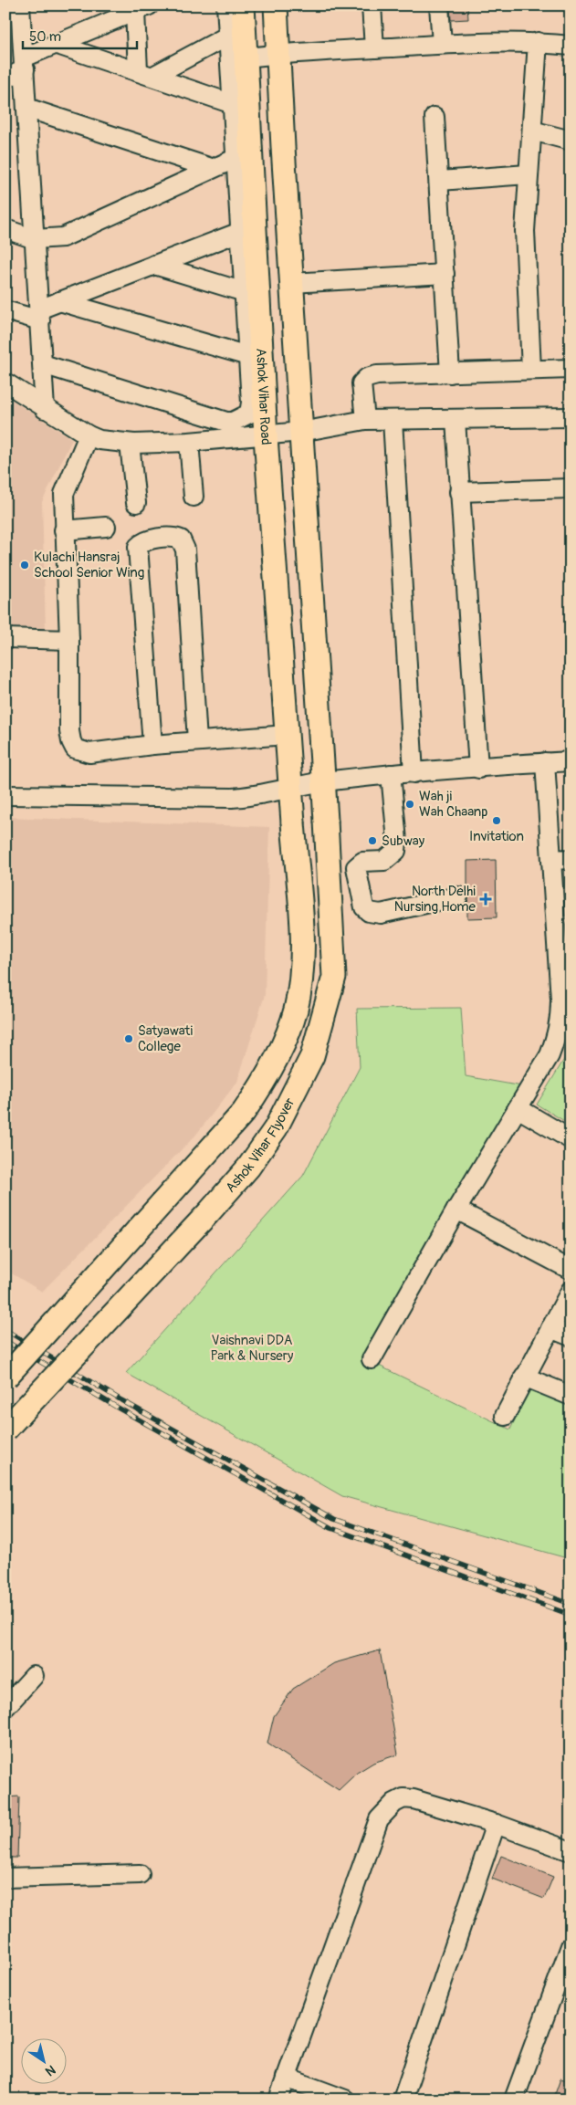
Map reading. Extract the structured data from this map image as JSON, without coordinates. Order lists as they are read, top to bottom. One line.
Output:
{"streets":{"main road":["Ashok Vihar Road","Ashok Vihar Flyover"]},"parks":["Vaishnavi DDA Park & Nursery"],"places":{"other":["Kulachi Hansraj School Senior Wing","Wah ji Wah Chaanp","Invitation","Subway","Satyawati College"],"health":["North Delhi Nursing Home"]},"scale_bar":"50 m","north":"bottom right"}
